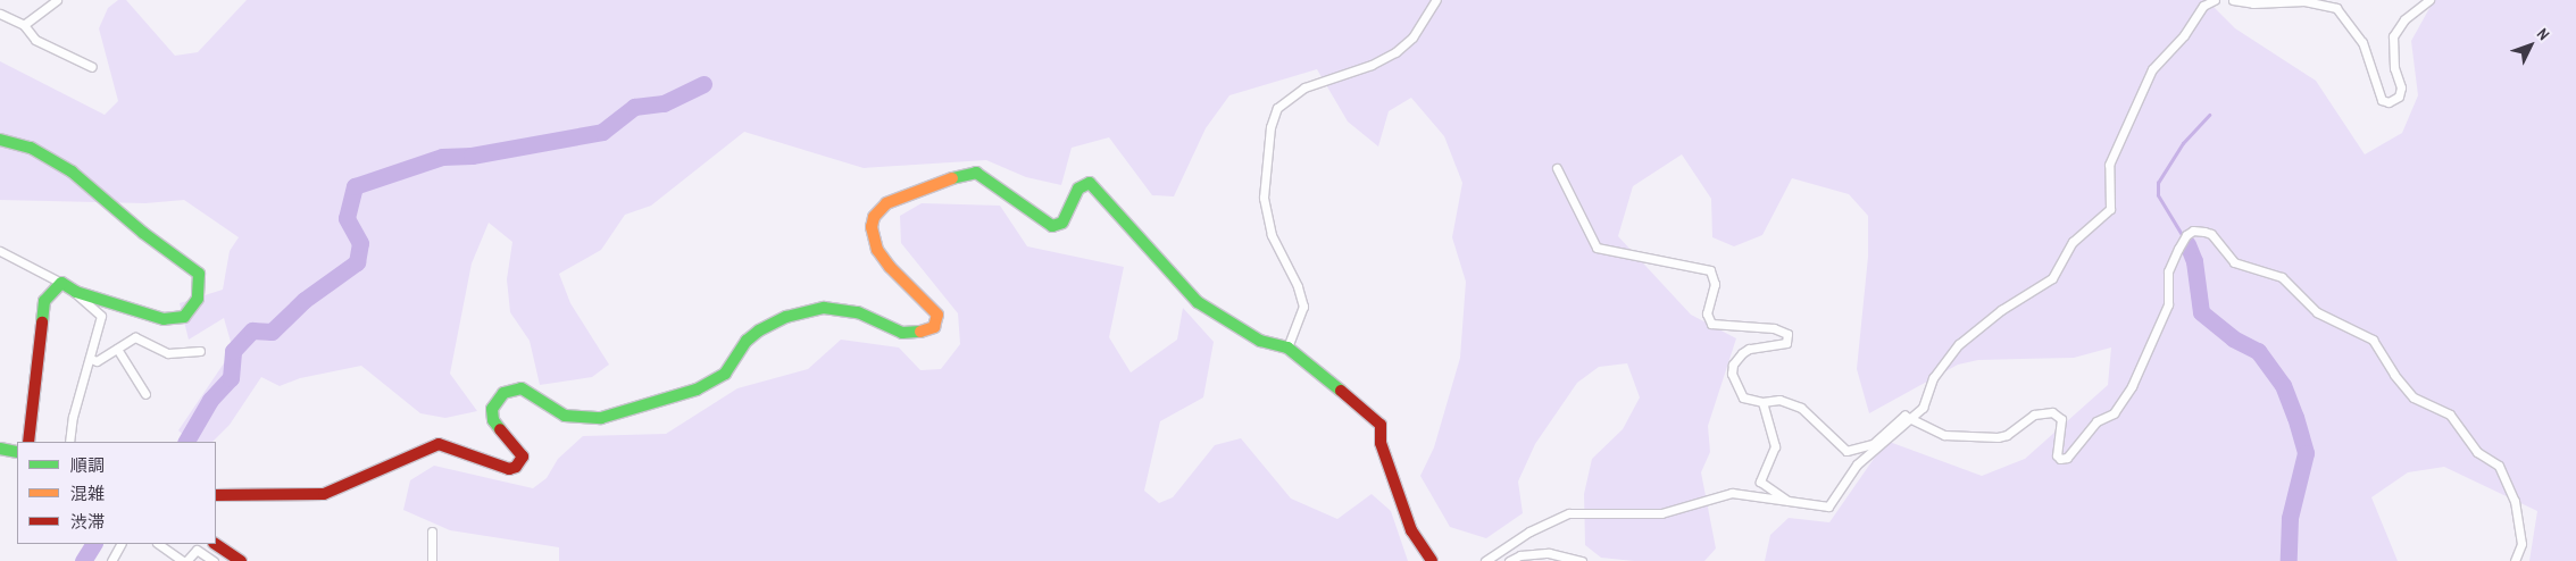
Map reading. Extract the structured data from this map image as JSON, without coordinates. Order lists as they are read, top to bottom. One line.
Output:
{"legend":["順調","混雑","渋滞"],"north":"top right"}
